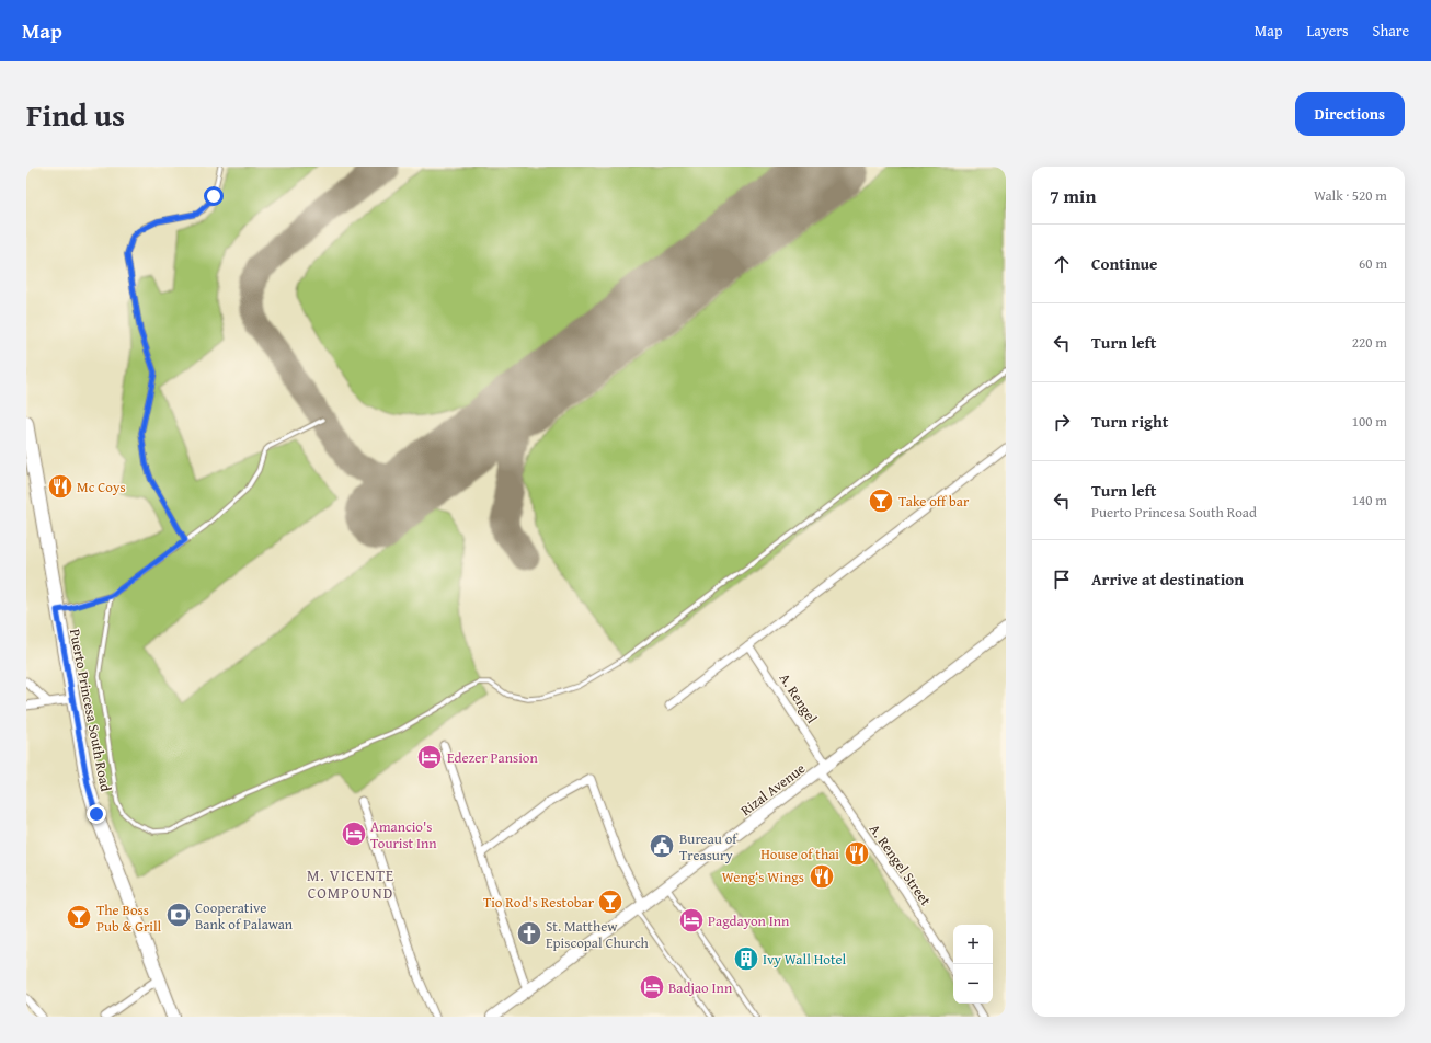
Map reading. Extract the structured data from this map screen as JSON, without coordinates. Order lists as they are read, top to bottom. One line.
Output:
{"streets":{"main road":["Puerto Princesa South Road"],"street":["A. Rengel","Rizal Avenue","A. Rengel Street"]},"crossings":[["A. Rengel","Rizal Avenue"],["A. Rengel","A. Rengel Street"],["Rizal Avenue","A. Rengel Street"]],"districts":["M. VICENTE COMPOUND"],"places":{"restaurant":["Mc Coys","House of thai","Weng‘s Wings"],"bar":["Take off bar","Tio Rod's Restobar","The Boss Pub & Grill"],"hotel":["Edezer Pansion","Amancio's Tourist Inn","Pagdayon Inn","Badjao Inn"],"public building":["Bureau of Treasury"],"bank":["Cooperative Bank of Palawan"],"church":["St. Matthew Episcopal Church"],"building":["Ivy Wall Hotel"]},"page":{"header":"Map","nav":["Map","Layers","Share"],"title":"Find us","buttons":"Directions","heading":["7 min","Walk · 520 m"],"list":[["Continue","60 m"],["Turn left","220 m"],["Turn right","100 m"],["Turn left","Puerto Princesa South Road","140 m"],"Arrive at destination"],"map_buttons":["+","−"]}}
